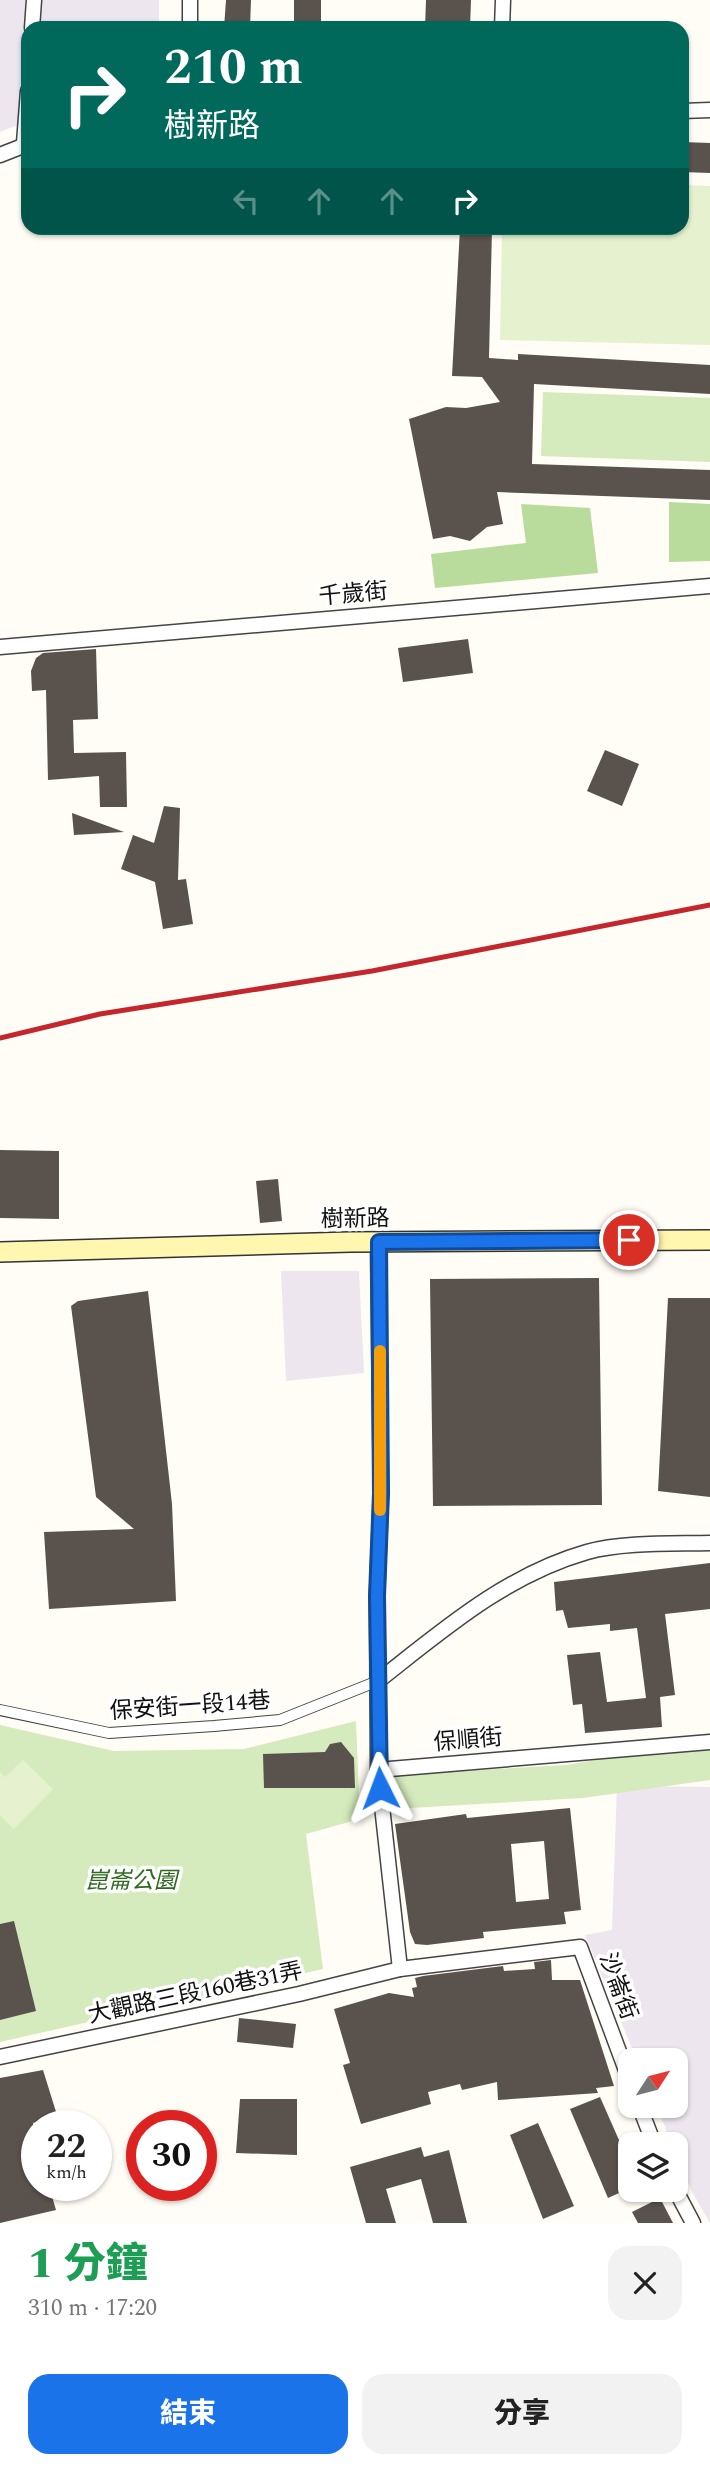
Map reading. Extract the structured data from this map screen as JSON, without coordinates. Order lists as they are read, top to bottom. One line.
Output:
{"streets":{"main road":["樹新路"],"street":["千歲街","保安街一段14巷","保順街","沙崙街","大觀路三段160巷31弄"]},"crossings":[["沙崙街","大觀路三段160巷31弄"]],"parks":["崑崙公園"],"north":"top right","page":{"turn":["210 m","樹新路"],"speed":"22 km/h","limit":"30","heading":["1 分鐘","310 m · 17:20"],"buttons":["結束","分享"]}}
